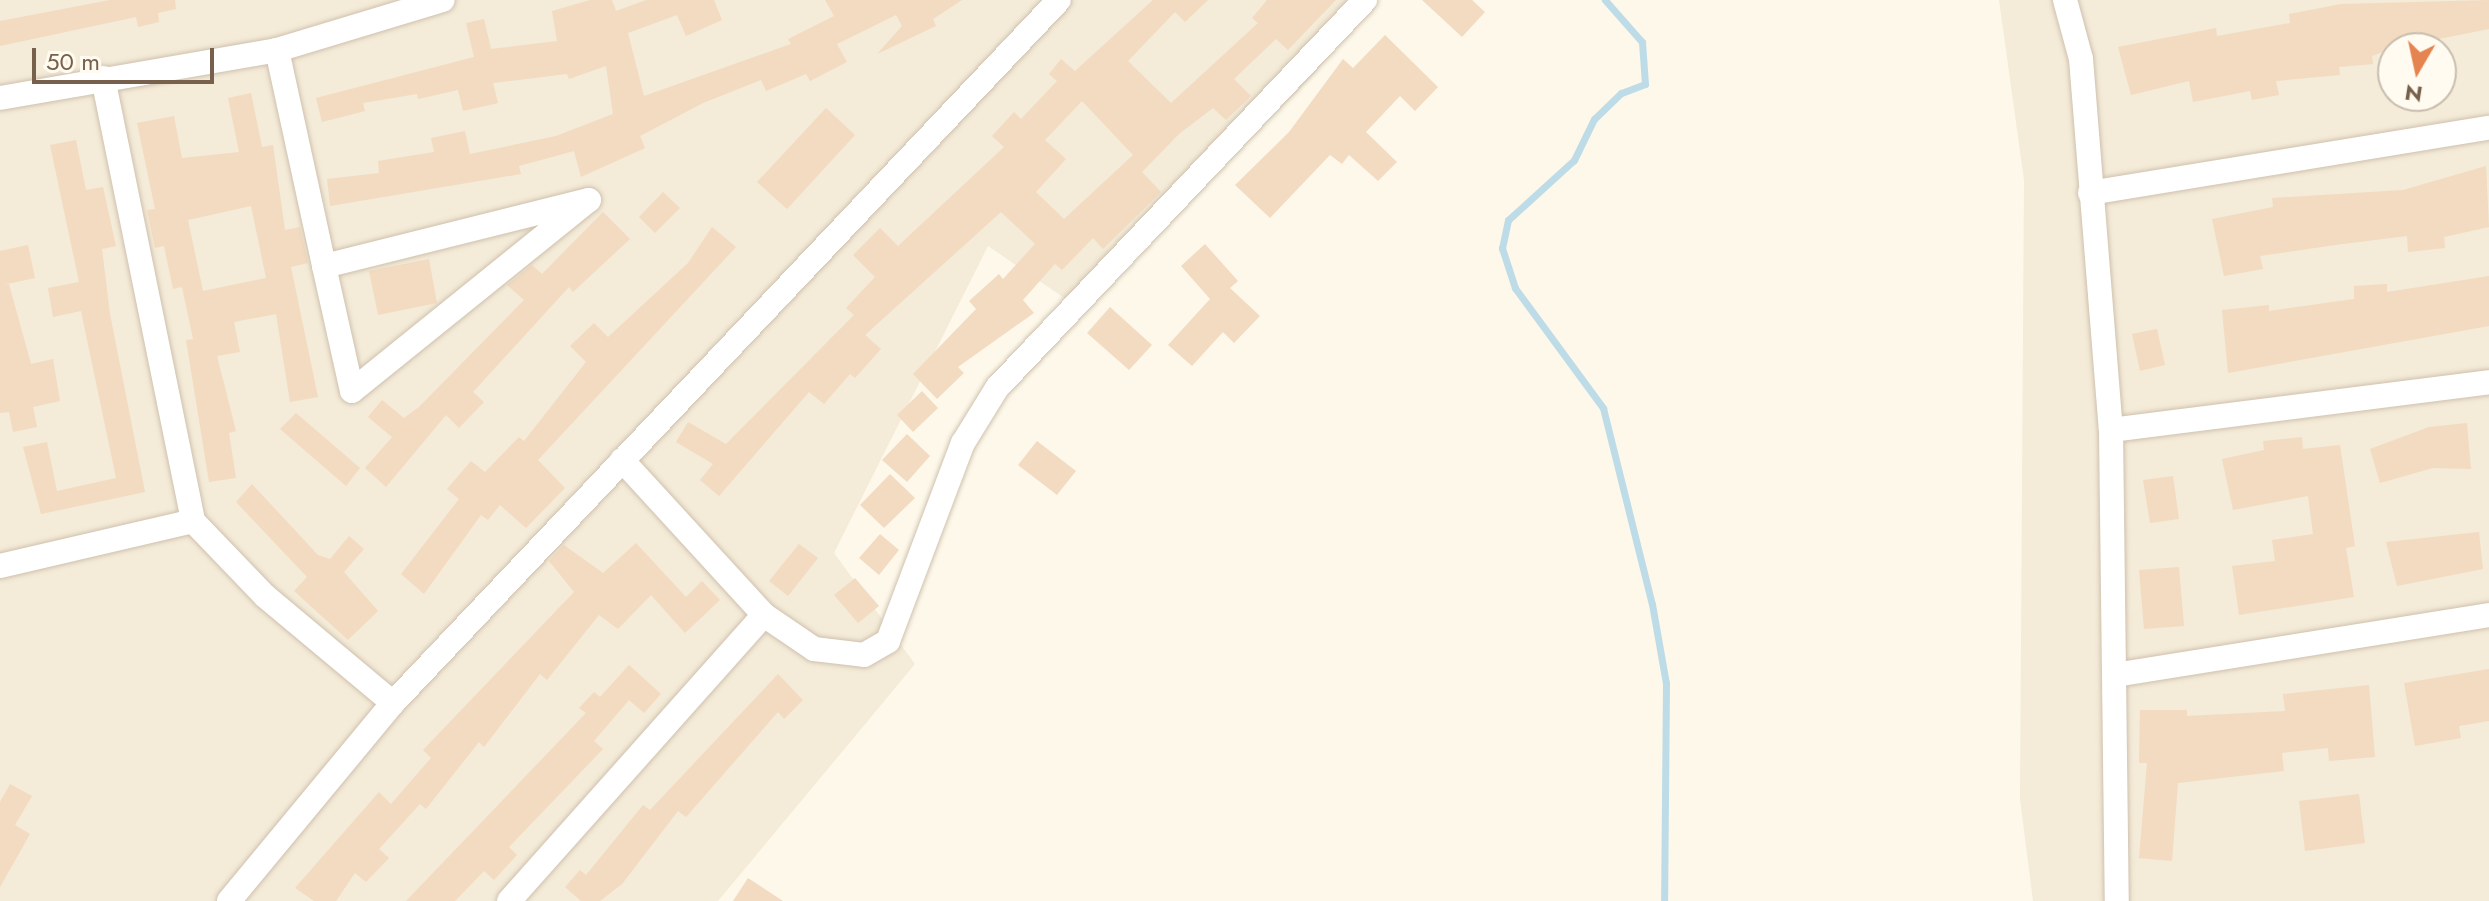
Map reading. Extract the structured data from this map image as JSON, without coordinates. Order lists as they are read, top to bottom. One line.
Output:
{"scale_bar":"50 m","north":"bottom"}
